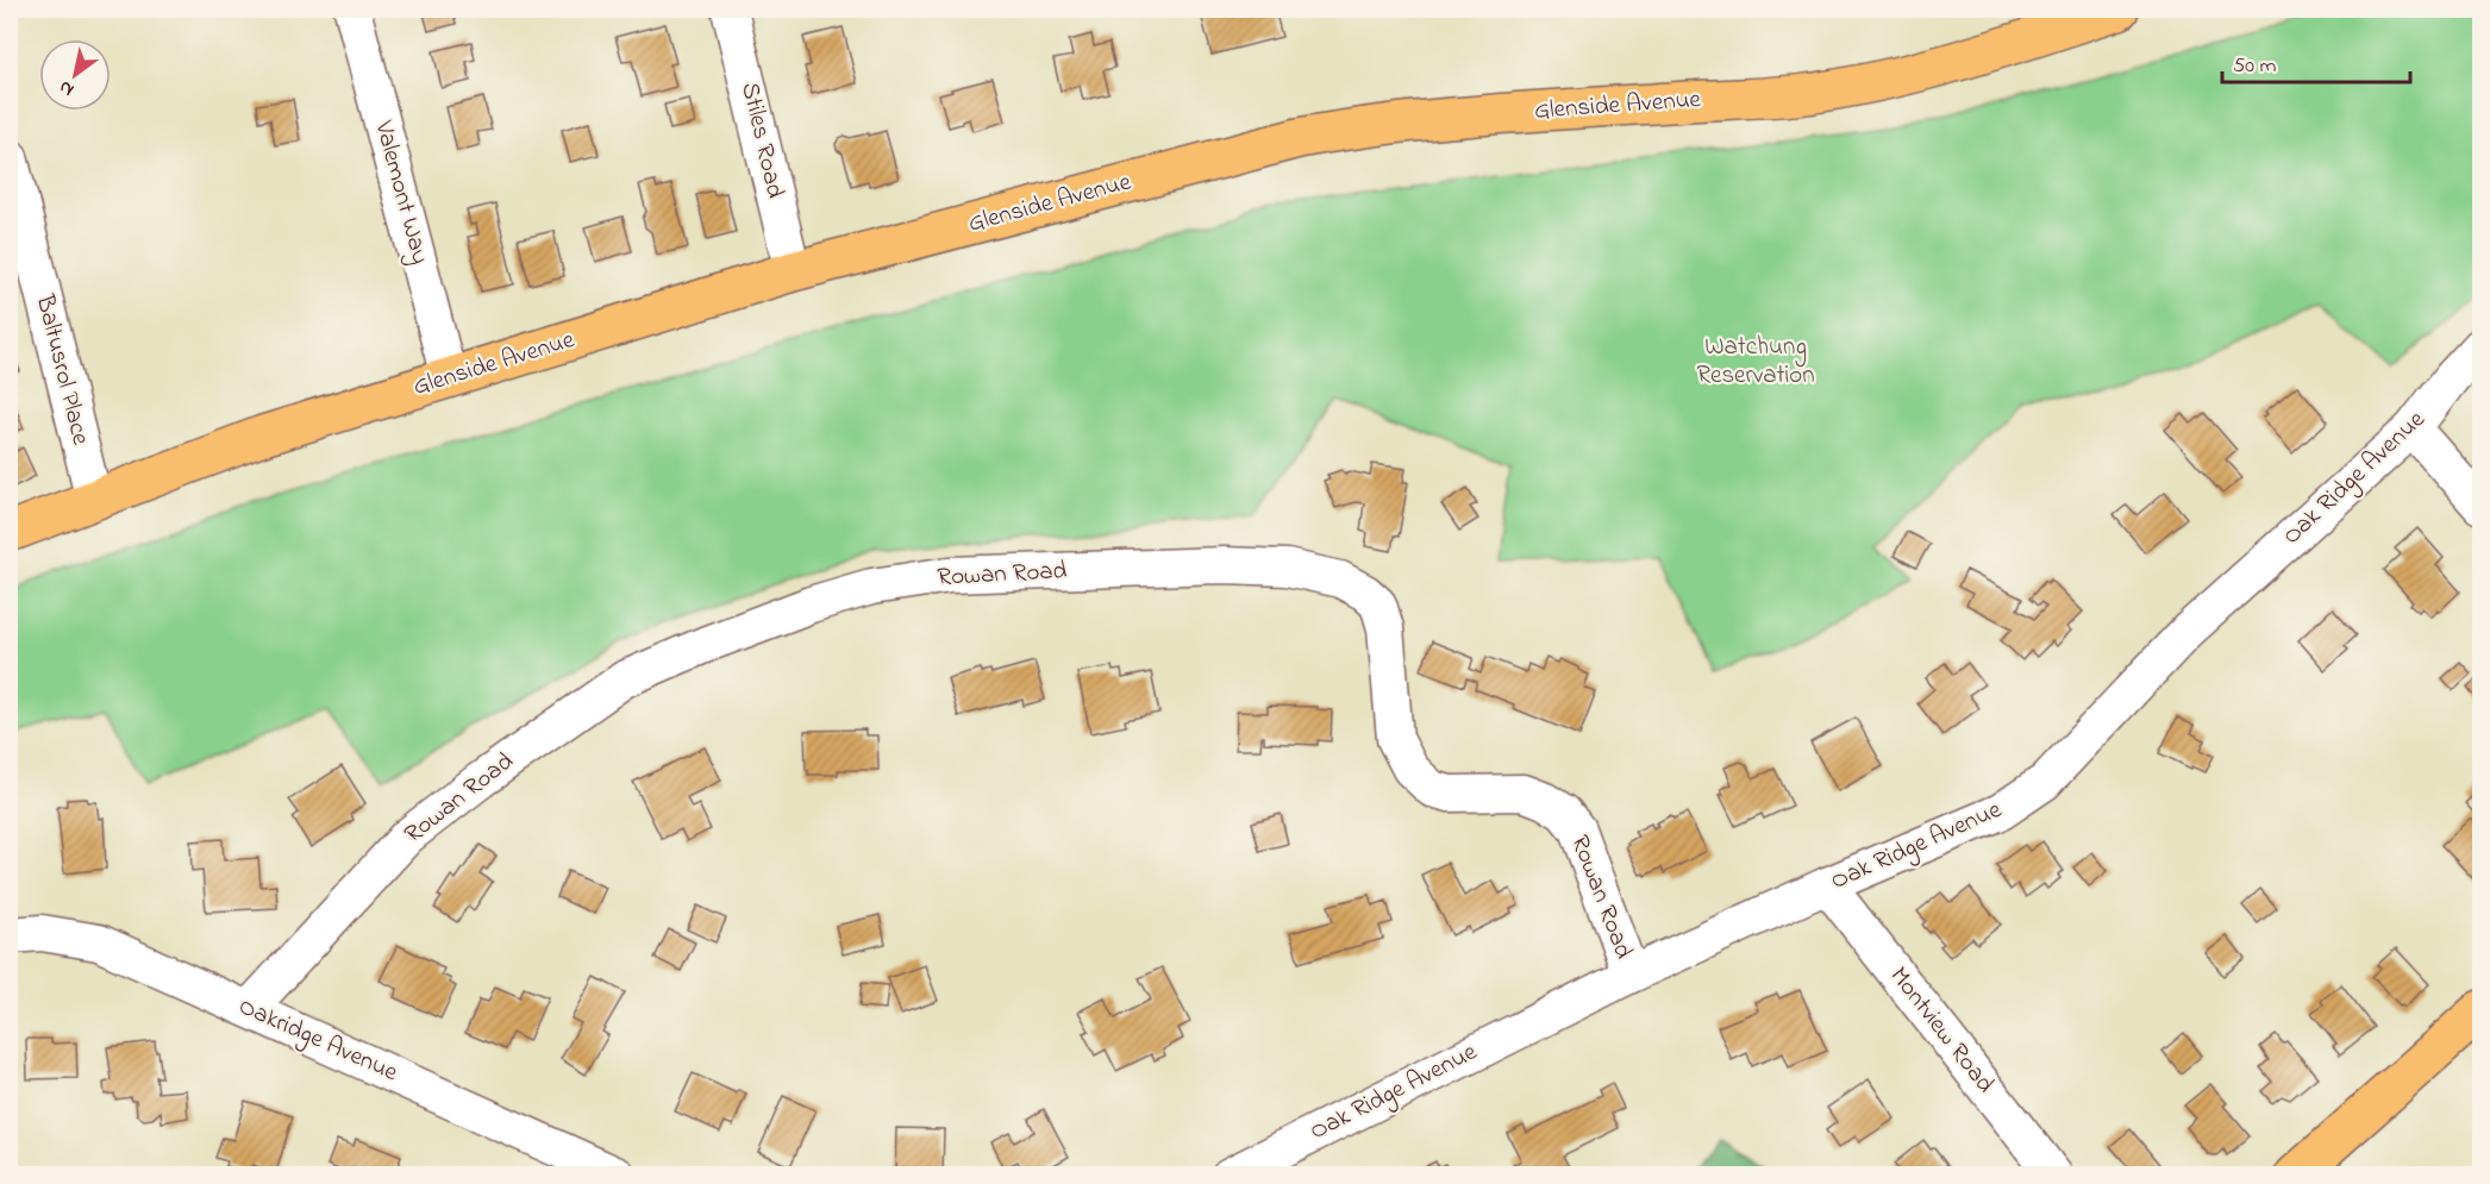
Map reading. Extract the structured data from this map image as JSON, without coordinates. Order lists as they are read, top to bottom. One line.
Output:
{"streets":{"main road":["Glenside Avenue"],"street":["Stiles Road","Valemont Way","Baltusrol Place","Oak Ridge Avenue","Rowan Road","Montview Road","Oakridge Avenue"]},"crossings":[["Glenside Avenue","Stiles Road"],["Glenside Avenue","Valemont Way"],["Glenside Avenue","Baltusrol Place"],["Oak Ridge Avenue","Rowan Road"],["Oak Ridge Avenue","Montview Road"],["Rowan Road","Oakridge Avenue"]],"parks":["Watchung Reservation"],"scale_bar":"50 m","north":"bottom left"}
